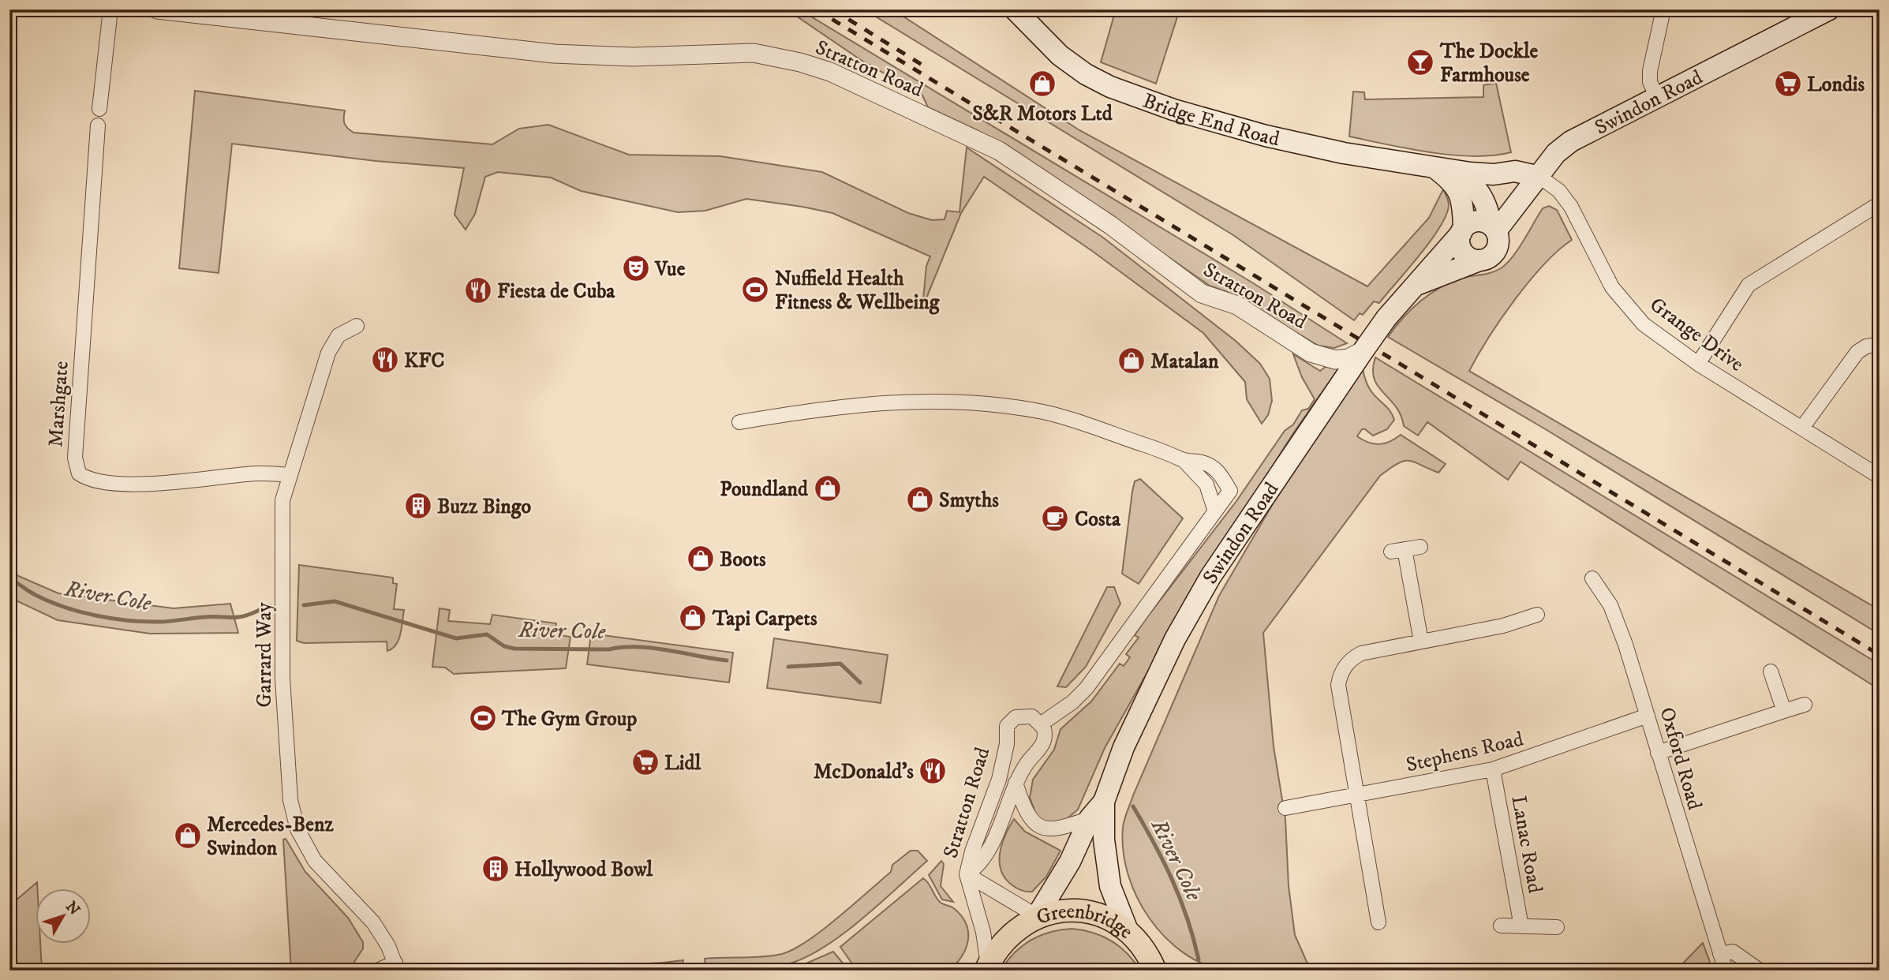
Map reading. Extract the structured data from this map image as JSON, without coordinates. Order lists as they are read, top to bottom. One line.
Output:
{"streets":{"main road":["Swindon Road","Bridge End Road","Greenbridge"],"street":["Stratton Road","Grange Drive","Marshgate","Garrard Way","Stephens Road","Oxford Road","Lanac Road"]},"crossings":[["Stratton Road","Swindon Road"],["Stratton Road","Greenbridge"],["Swindon Road","Bridge End Road"],["Swindon Road","Grange Drive"],["Swindon Road","Greenbridge"],["Bridge End Road","Grange Drive"],["Marshgate","Garrard Way"],["Stephens Road","Oxford Road"],["Stephens Road","Lanac Road"]],"water":["River Cole"],"places":{"bar":["The Dockle Farmhouse"],"shop":["S&R Motors Ltd","Matalan","Poundland","Smyths","Boots","Tapi Carpets","Mercedes-Benz Swindon"],"supermarket":["Londis","Lidl"],"theatre":["Vue"],"sports":["Nuffield Health Fitness & Wellbeing","The Gym Group"],"restaurant":["Fiesta de Cuba","KFC","McDonald's"],"building":["Buzz Bingo","Hollywood Bowl"],"cafe":["Costa"]},"north":"top right"}
